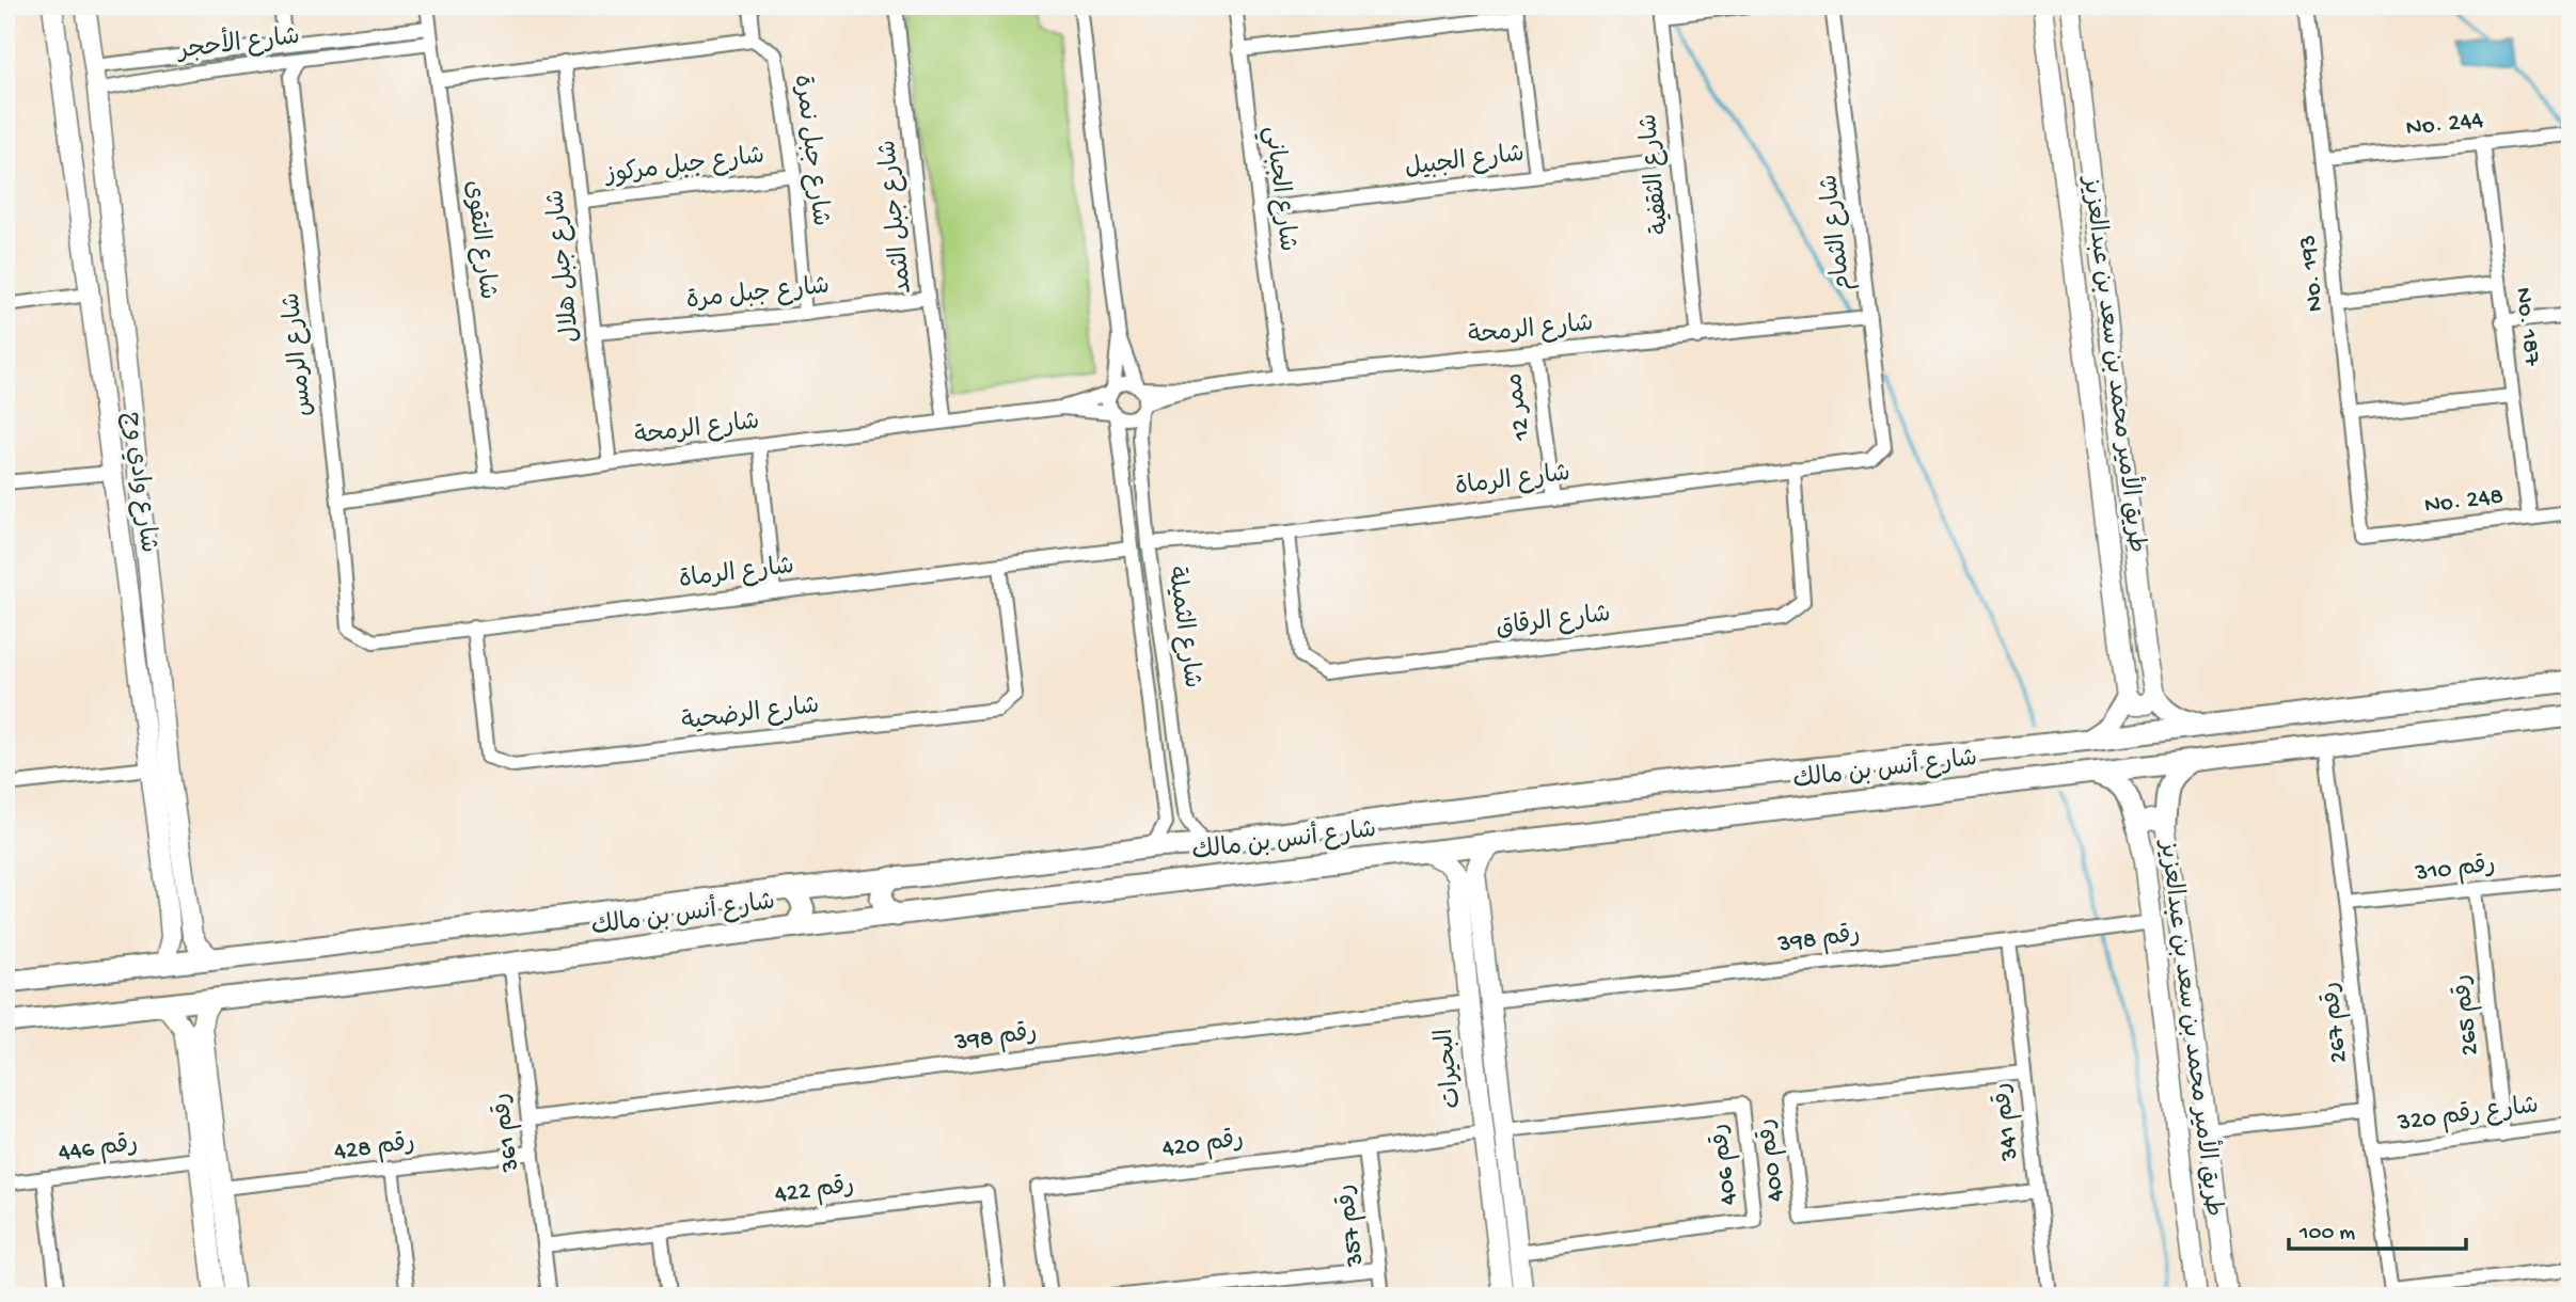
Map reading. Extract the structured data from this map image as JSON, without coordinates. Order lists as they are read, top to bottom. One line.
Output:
{"streets":{"main road":["شارع أنس بن مالك"],"street":["شارع الأحجر","No. 244","شارع جبل نمرة","شارع الجبيل","شارع جبل مركوز","شارع الثقفية","شارع الجباني","شارع جبل الثمد","شارع الثمام","شارع التقوى","شارع جبل هلال","No. 193","شارع جبل مرة","No. 187","شارع الرمحة","شارع الرمس","طريق الأمير محمد بن سعد بن عبدالعزيز","ممر 12","شارع الرماة","شارع وادي وج","No. 248","شارع الرقاق","شارع الثميلة","شارع الرضحية","رقم 310","رقم 398","رقم 265","رقم 267","البحيرات","شارع رقم 320","رقم 341","رقم 361","رقم 420","رقم 428","رقم 446","رقم 400","رقم 406","رقم 422","رقم 357"]},"crossings":[["شارع الأحجر","شارع التقوى"],["شارع الأحجر","شارع وادي وج"],["No. 244","No. 193"],["No. 244","No. 187"],["شارع جبل نمرة","شارع جبل مركوز"],["شارع جبل نمرة","شارع جبل مرة"],["شارع الجبيل","شارع الثقفية"],["شارع الجبيل","شارع الجباني"],["شارع جبل مركوز","شارع جبل هلال"],["شارع الثقفية","شارع الرمحة"],["شارع الجباني","شارع الرمحة"],["شارع جبل الثمد","شارع جبل مرة"],["شارع جبل الثمد","شارع الرمحة"],["شارع الثمام","شارع الرمحة"],["شارع الثمام","شارع الرماة"],["شارع التقوى","شارع الرمحة"],["شارع جبل هلال","شارع جبل مرة"],["شارع جبل هلال","شارع الرمحة"],["No. 193","No. 248"],["No. 187","No. 248"],["شارع الرمحة","شارع الرمس"],["شارع الرمحة","ممر 12"],["شارع الرمس","شارع الرماة"],["طريق الأمير محمد بن سعد بن عبدالعزيز","رقم 398"],["ممر 12","شارع الرماة"],["شارع الرماة","شارع الرقاق"],["شارع الرماة","شارع الثميلة"],["شارع الرماة","شارع الرضحية"],["شارع وادي وج","شارع أنس بن مالك"],["شارع الثميلة","شارع أنس بن مالك"],["شارع أنس بن مالك","رقم 267"],["شارع أنس بن مالك","البحيرات"],["شارع أنس بن مالك","رقم 361"],["رقم 310","رقم 265"],["رقم 310","رقم 267"],["رقم 398","البحيرات"],["رقم 398","رقم 341"],["رقم 398","رقم 361"],["رقم 265","شارع رقم 320"],["رقم 267","شارع رقم 320"],["البحيرات","رقم 420"],["البحيرات","رقم 406"],["رقم 341","رقم 400"],["رقم 361","رقم 428"],["رقم 361","رقم 422"],["رقم 420","رقم 357"]],"scale_bar":"100 m"}
